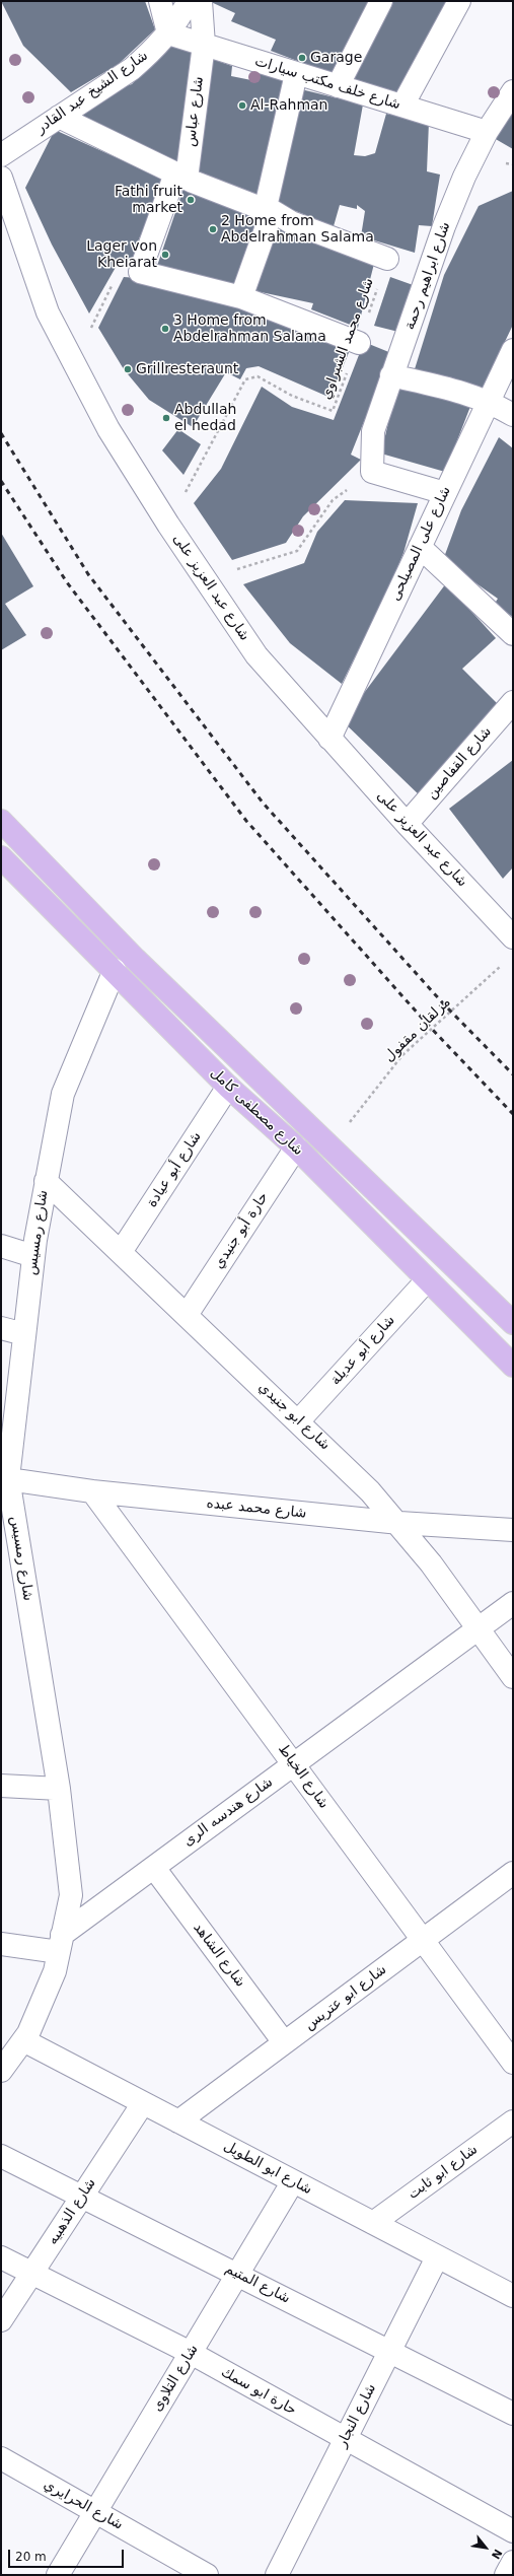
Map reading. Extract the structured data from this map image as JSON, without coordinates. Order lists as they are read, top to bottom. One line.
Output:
{"streets":{"main road":["شارع مصطفى كامل"],"street":["شارع خلف مكتب سيارات","شارع الشيخ عبد القادر","شارع عباس","شارع ابراهيم رحمة","شارع على المصيلحى","شارع عبد العزيز على","شارع القفاصين","شارع أبو عيادة","حارة أبو جنيدي","شارع رمسيس","شارع أبو عديلة","شارع ابو جنيدي","شارع محمد عبده","شارع الخياط","شارع هندسه الرى","شارع الشاهد","شارع ابو عتريس","شارع ابو الطويل","شارع ابو ثابت","شارع الذهبيه","شارع المتيم","شارع التلاوى","حارة ابو سمك","شارع النجار","شارع الحرايري"],"path":["شارع محمد الشبراوي","مزلقان مقفول"]},"crossings":[["شارع خلف مكتب سيارات","شارع الشيخ عبد القادر"],["شارع خلف مكتب سيارات","شارع عباس"],["شارع خلف مكتب سيارات","شارع ابراهيم رحمة"],["شارع محمد الشبراوي","شارع عبد العزيز على"],["شارع على المصيلحى","شارع عبد العزيز على"],["شارع عبد العزيز على","شارع القفاصين"],["مزلقان مقفول","شارع مصطفى كامل"],["شارع مصطفى كامل","شارع أبو عيادة"],["شارع مصطفى كامل","حارة أبو جنيدي"],["شارع مصطفى كامل","شارع رمسيس"],["شارع مصطفى كامل","شارع أبو عديلة"],["شارع أبو عيادة","شارع ابو جنيدي"],["حارة أبو جنيدي","شارع ابو جنيدي"],["شارع رمسيس","شارع ابو جنيدي"],["شارع رمسيس","شارع محمد عبده"],["شارع رمسيس","شارع هندسه الرى"],["شارع رمسيس","شارع ابو الطويل"],["شارع أبو عديلة","شارع ابو جنيدي"],["شارع ابو جنيدي","شارع محمد عبده"],["شارع ابو جنيدي","شارع هندسه الرى"],["شارع محمد عبده","شارع الخياط"],["شارع الخياط","شارع هندسه الرى"],["شارع الخياط","شارع ابو عتريس"],["شارع هندسه الرى","شارع الشاهد"],["شارع الشاهد","شارع ابو عتريس"],["شارع ابو عتريس","شارع ابو الطويل"],["شارع ابو الطويل","شارع ابو ثابت"],["شارع ابو الطويل","شارع الذهبيه"],["شارع ابو الطويل","شارع التلاوى"],["شارع ابو الطويل","شارع النجار"],["شارع الذهبيه","شارع المتيم"],["شارع الذهبيه","حارة ابو سمك"],["شارع المتيم","شارع التلاوى"],["شارع المتيم","شارع النجار"],["شارع التلاوى","حارة ابو سمك"],["شارع التلاوى","شارع الحرايري"],["حارة ابو سمك","شارع النجار"]],"places":["Garage","Al-Rahman","Fathi fruit market","2 Home from Abdelrahman Salama","Lager von Kheiarat","3 Home from Abdelrahman Salama","Grillresteraunt","Abdullah el hedad"],"scale_bar":"20 m","north":"bottom right"}
